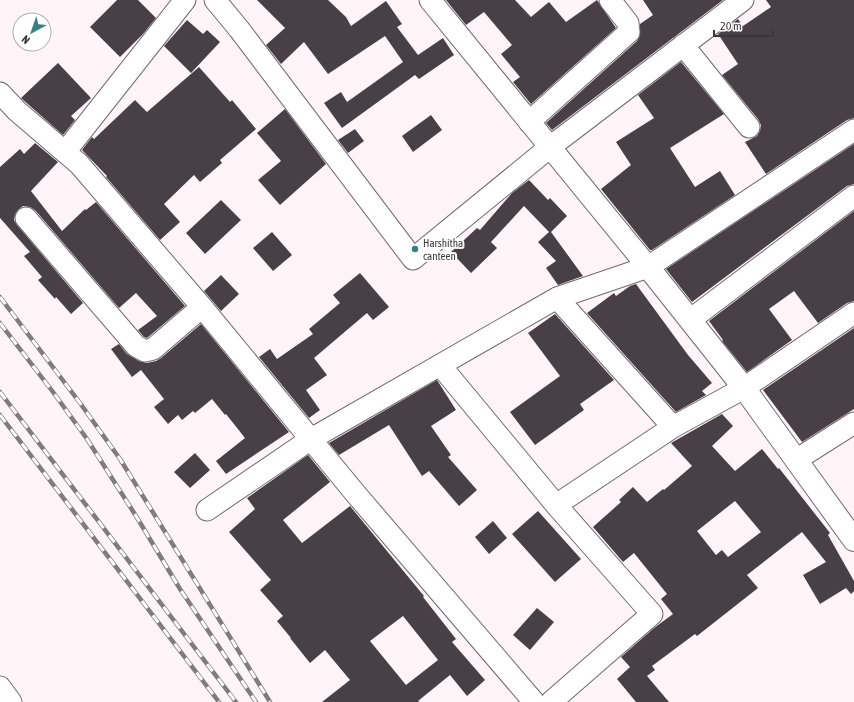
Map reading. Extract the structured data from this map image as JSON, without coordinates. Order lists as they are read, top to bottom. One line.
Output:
{"places":["Harshitha canteen"],"scale_bar":"20 m","north":"bottom left"}
